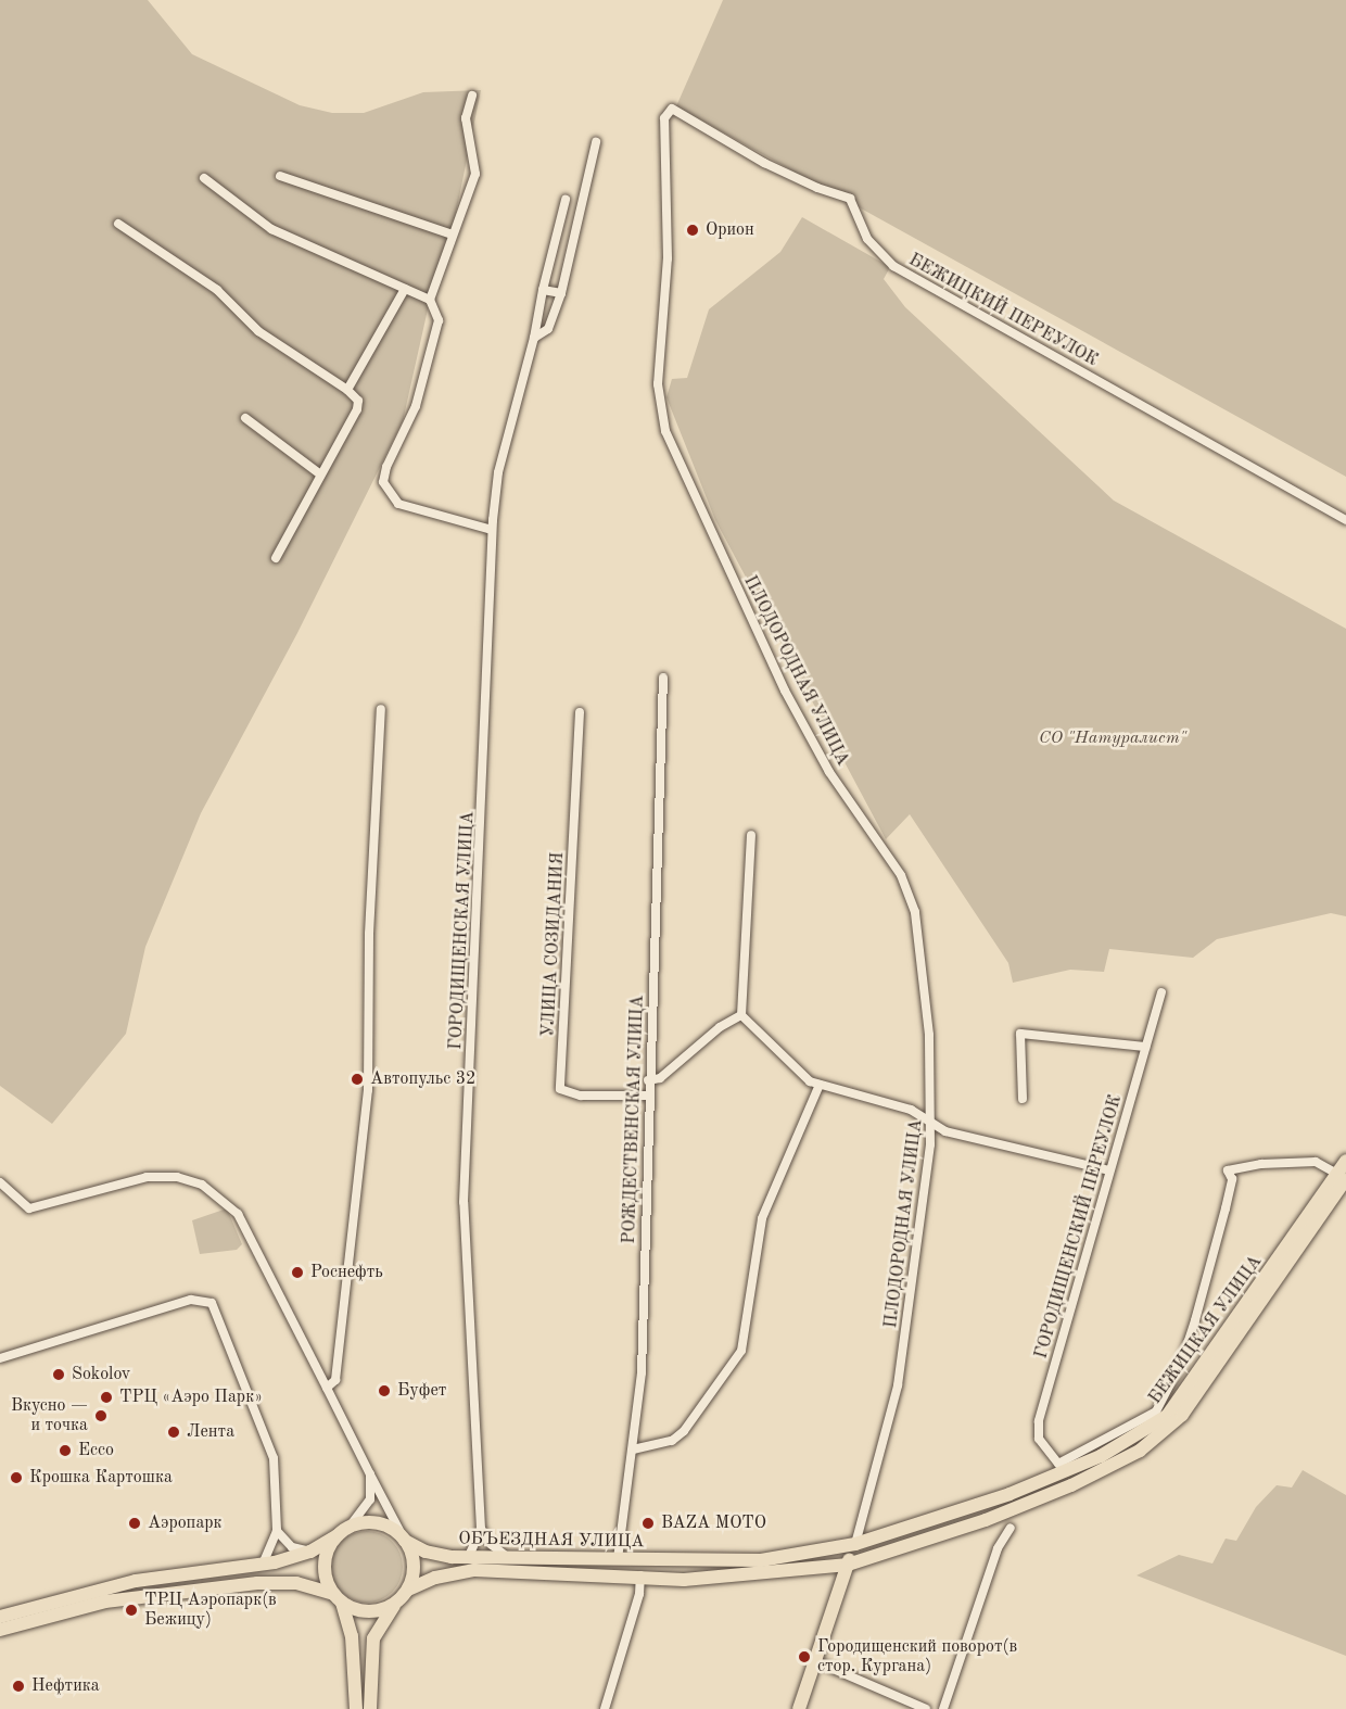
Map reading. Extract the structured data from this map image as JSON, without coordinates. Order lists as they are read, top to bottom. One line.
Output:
{"streets":{"main road":["БЕЖИЦКАЯ УЛИЦА","ОБЪЕЗДНАЯ УЛИЦА"],"street":["БЕЖИЦКИЙ ПЕРЕУЛОК","ПЛОДОРОДНАЯ УЛИЦА","ГОРОДИЩЕНСКАЯ УЛИЦА","УЛИЦА СОЗИДАНИЯ","РОЖДЕСТВЕНСКАЯ УЛИЦА","ГОРОДИЩЕНСКИЙ ПЕРЕУЛОК"]},"crossings":[["БЕЖИЦКИЙ ПЕРЕУЛОК","ПЛОДОРОДНАЯ УЛИЦА"],["ПЛОДОРОДНАЯ УЛИЦА","БЕЖИЦКАЯ УЛИЦА"],["ПЛОДОРОДНАЯ УЛИЦА","ОБЪЕЗДНАЯ УЛИЦА"],["УЛИЦА СОЗИДАНИЯ","РОЖДЕСТВЕНСКАЯ УЛИЦА"],["РОЖДЕСТВЕНСКАЯ УЛИЦА","ОБЪЕЗДНАЯ УЛИЦА"],["ГОРОДИЩЕНСКИЙ ПЕРЕУЛОК","БЕЖИЦКАЯ УЛИЦА"],["БЕЖИЦКАЯ УЛИЦА","ОБЪЕЗДНАЯ УЛИЦА"]],"parks":["СО \"Натуралист\""],"places":["Орион","Автопульс 32","Роснефть","Sokolov","Буфет","ТРЦ «Аэро Парк»","Вкусно — и точка","Лента","Ecco","Крошка Картошка","Аэропарк","BAZA MOTO","ТРЦ Аэропарк(в Бежицу)","Городищенский поворот(в стор. Кургана)","Нефтика"]}
